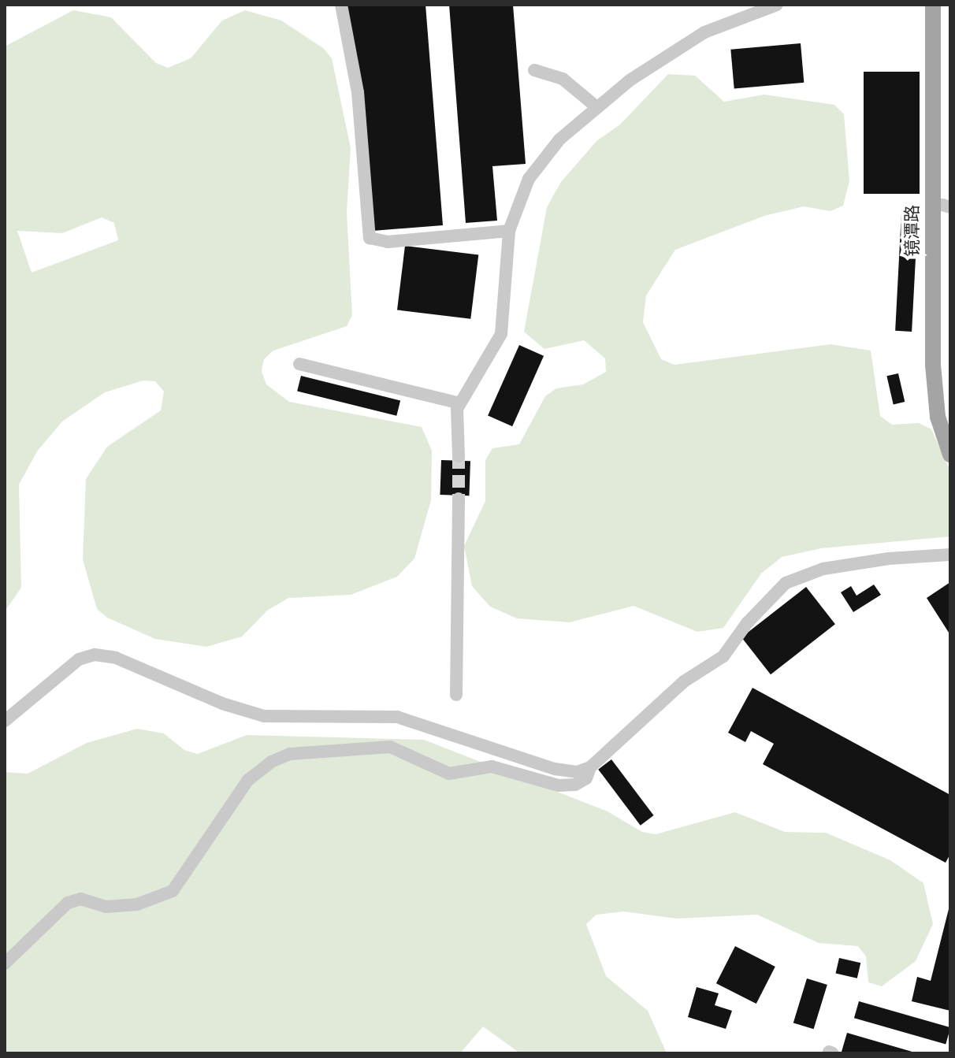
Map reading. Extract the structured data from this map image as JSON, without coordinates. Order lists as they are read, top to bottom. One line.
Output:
{"streets":{"main road":["镜潭路"]}}
